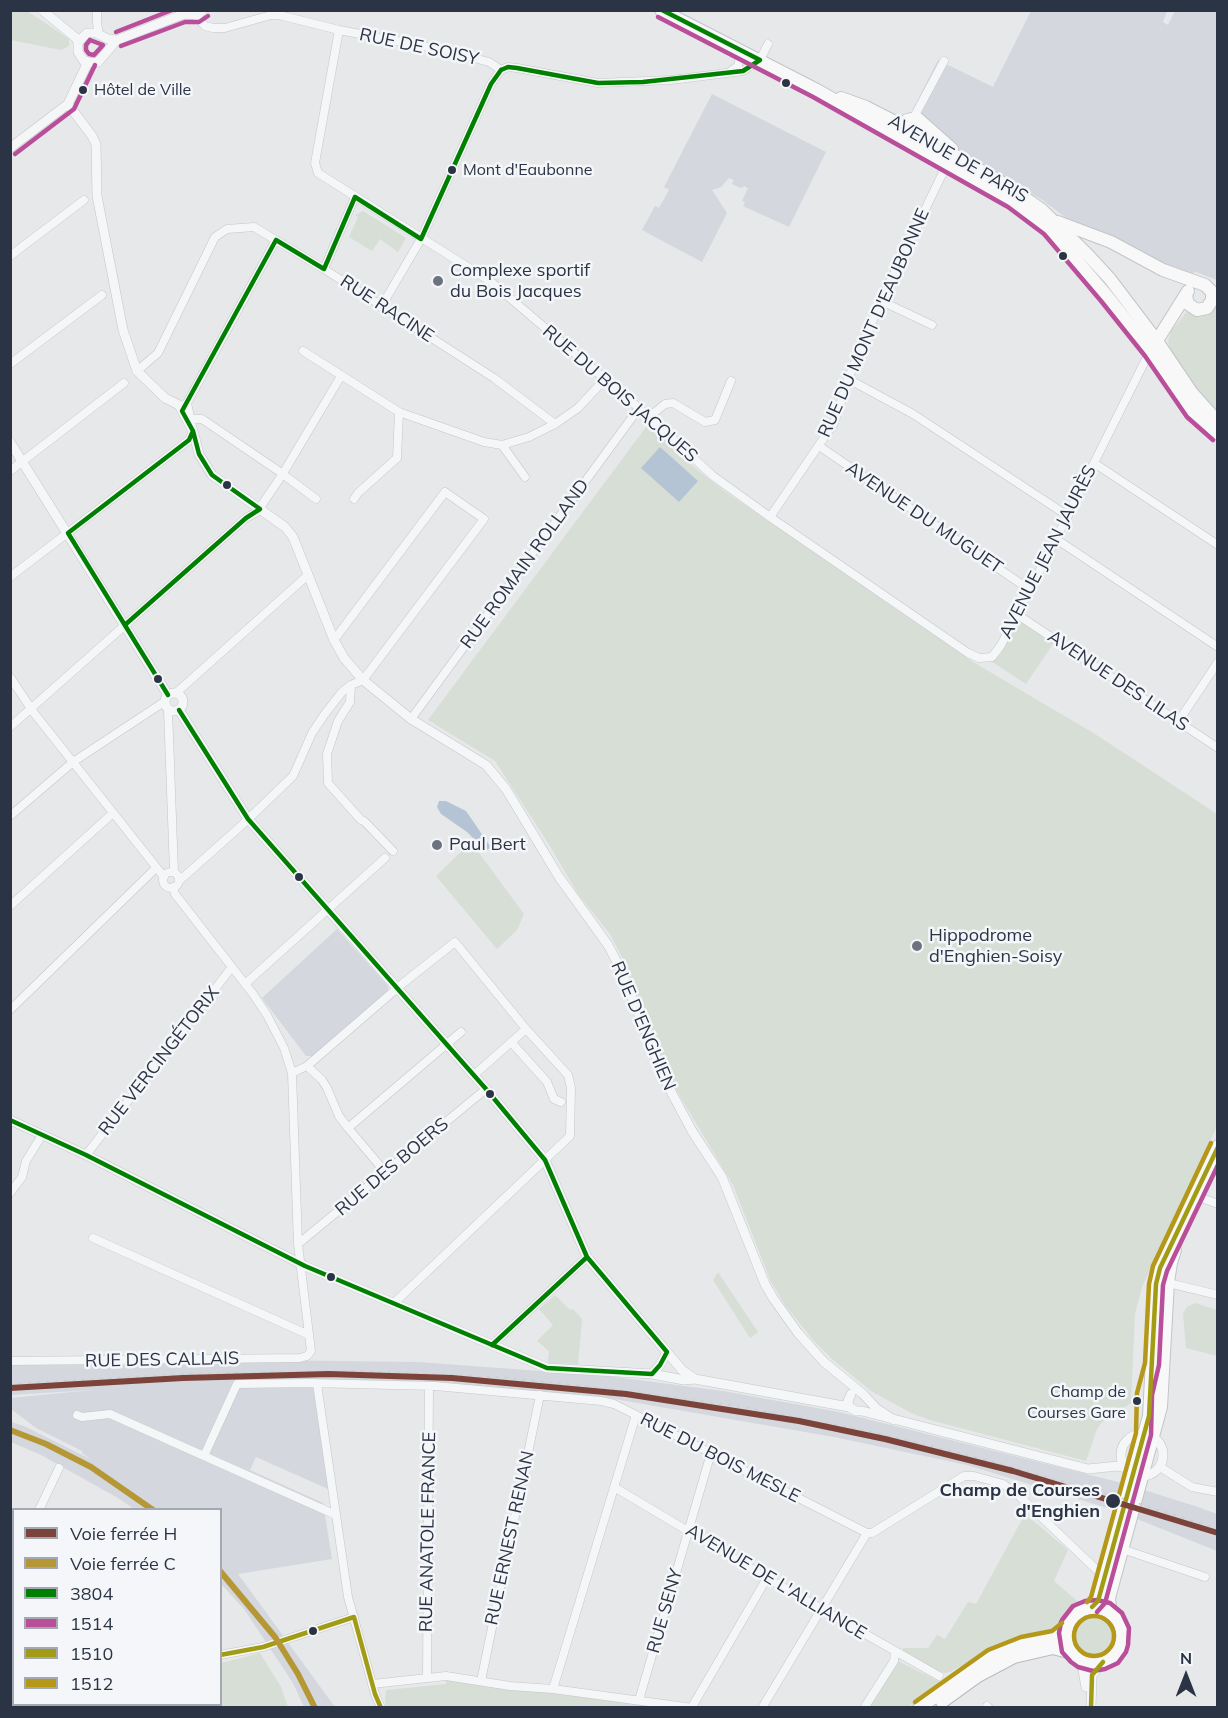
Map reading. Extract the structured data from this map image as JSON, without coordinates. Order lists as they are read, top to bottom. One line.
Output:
{"streets":{"main road":["AVENUE DE PARIS"],"street":["RUE DE SOISY","RUE RACINE","RUE DU MONT D'EAUBONNE","RUE DU BOIS JACQUES","AVENUE DU MUGUET","AVENUE JEAN JAURÈS","RUE ROMAIN ROLLAND","AVENUE DES LILAS","RUE D'ENGHIEN","RUE VERCINGÉTORIX","RUE DES BOERS","RUE DES CALLAIS","RUE DU BOIS MESLE","RUE ANATOLE FRANCE","RUE ERNEST RENAN","AVENUE DE L'ALLIANCE","RUE SENY"]},"crossings":[["RUE DE SOISY","AVENUE DE PARIS"],["RUE DE SOISY","RUE DU BOIS JACQUES"],["AVENUE DE PARIS","RUE DU MONT D'EAUBONNE"],["AVENUE DE PARIS","AVENUE JEAN JAURÈS"],["RUE RACINE","RUE D'ENGHIEN"],["RUE DU MONT D'EAUBONNE","AVENUE DU MUGUET"],["RUE DU MONT D'EAUBONNE","AVENUE JEAN JAURÈS"],["RUE DU BOIS JACQUES","AVENUE JEAN JAURÈS"],["RUE DU BOIS JACQUES","RUE ROMAIN ROLLAND"],["AVENUE DU MUGUET","AVENUE JEAN JAURÈS"],["AVENUE JEAN JAURÈS","AVENUE DES LILAS"],["RUE ROMAIN ROLLAND","RUE D'ENGHIEN"],["RUE DU BOIS MESLE","RUE ANATOLE FRANCE"],["RUE DU BOIS MESLE","RUE ERNEST RENAN"],["RUE DU BOIS MESLE","RUE SENY"],["AVENUE DE L'ALLIANCE","RUE SENY"]],"places":["Hôtel de Ville","Mont d'Eaubonne","Complexe sportif du Bois Jacques","Paul Bert","Hippodrome d'Enghien-Soisy","Champ de Courses Gare","Champ de Courses d'Enghien"],"lines":["transit line 3804","transit line 1514","transit line 1512","transit line 1510","rail line H","rail line C"],"legend":["Voie ferrée H","Voie ferrée C","3804","1514","1510","1512"],"north":"top"}
